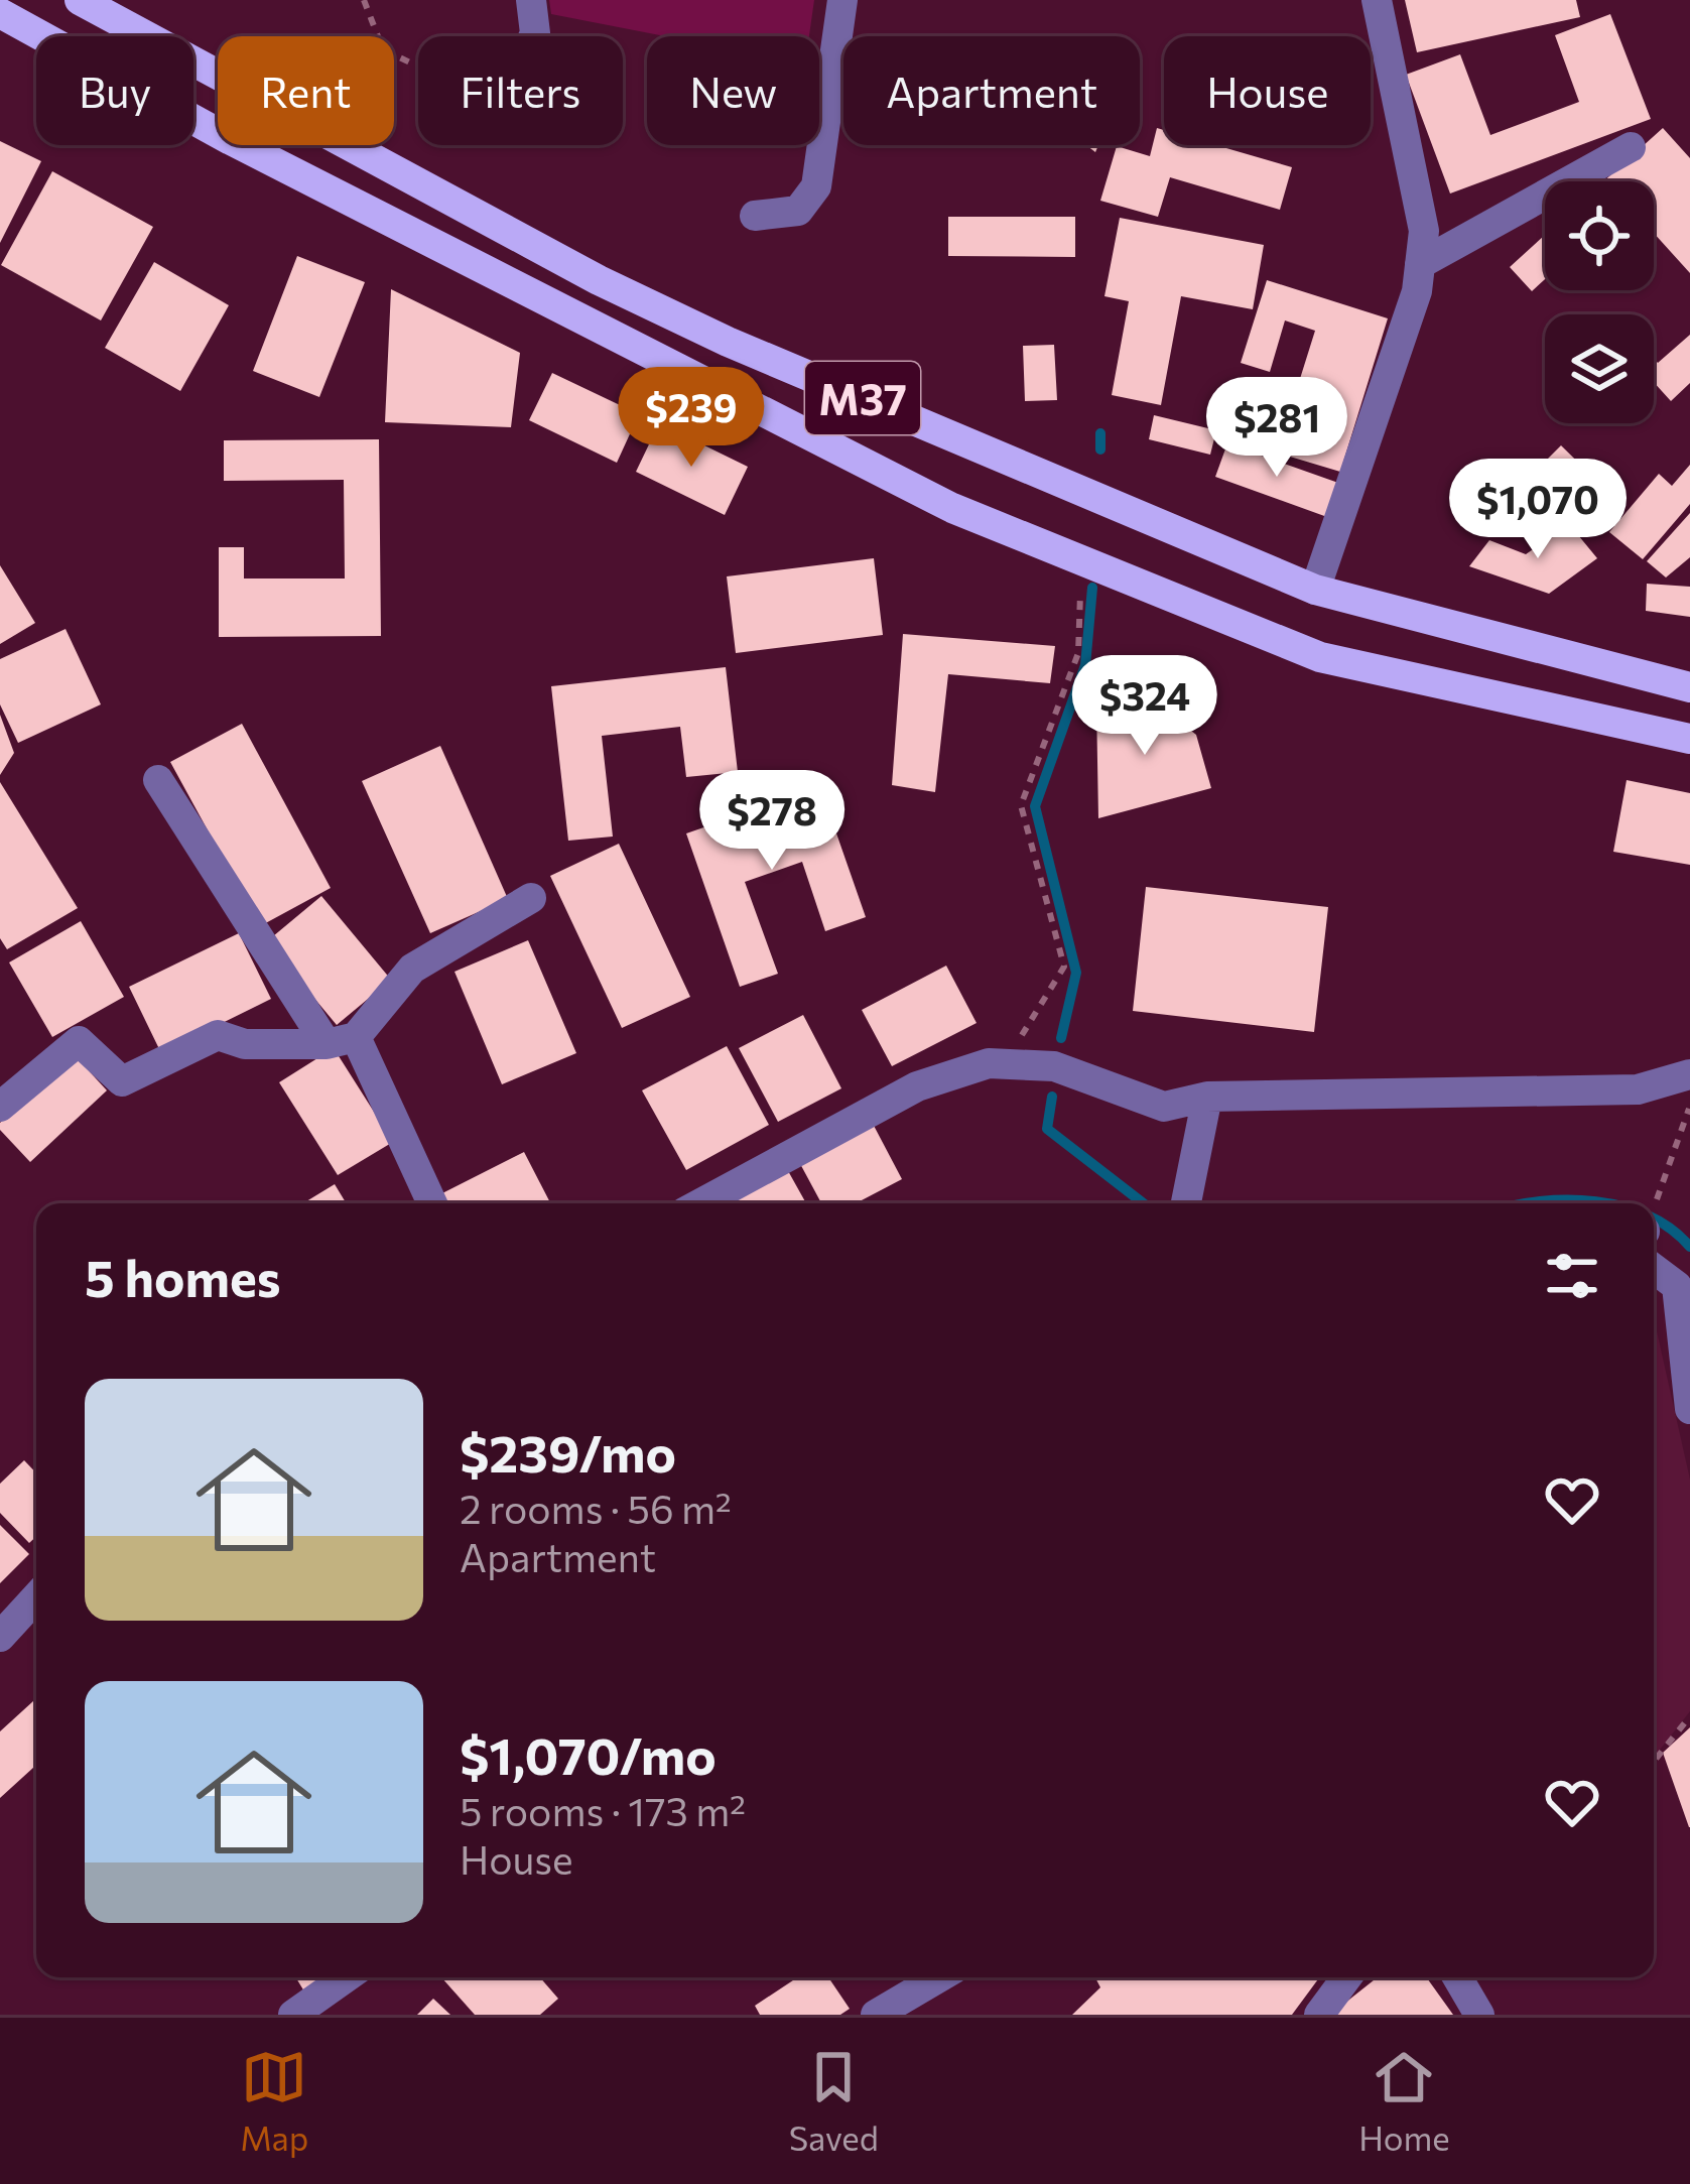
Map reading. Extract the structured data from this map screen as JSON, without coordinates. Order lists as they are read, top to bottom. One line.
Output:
{"streets":{"main road":["M37"]},"page":{"chip":["Buy","Rent","Filters","New","Apartment","House"],"price":["$239","$281","$1,070","$324","$278"],"heading":"5 homes","list":[{"name":"$239/mo","note":"2 rooms · 56 m² · Apartment"},{"name":"$1,070/mo","note":"5 rooms · 173 m² · House"}],"tabs":["Map","Saved","Home"]}}
